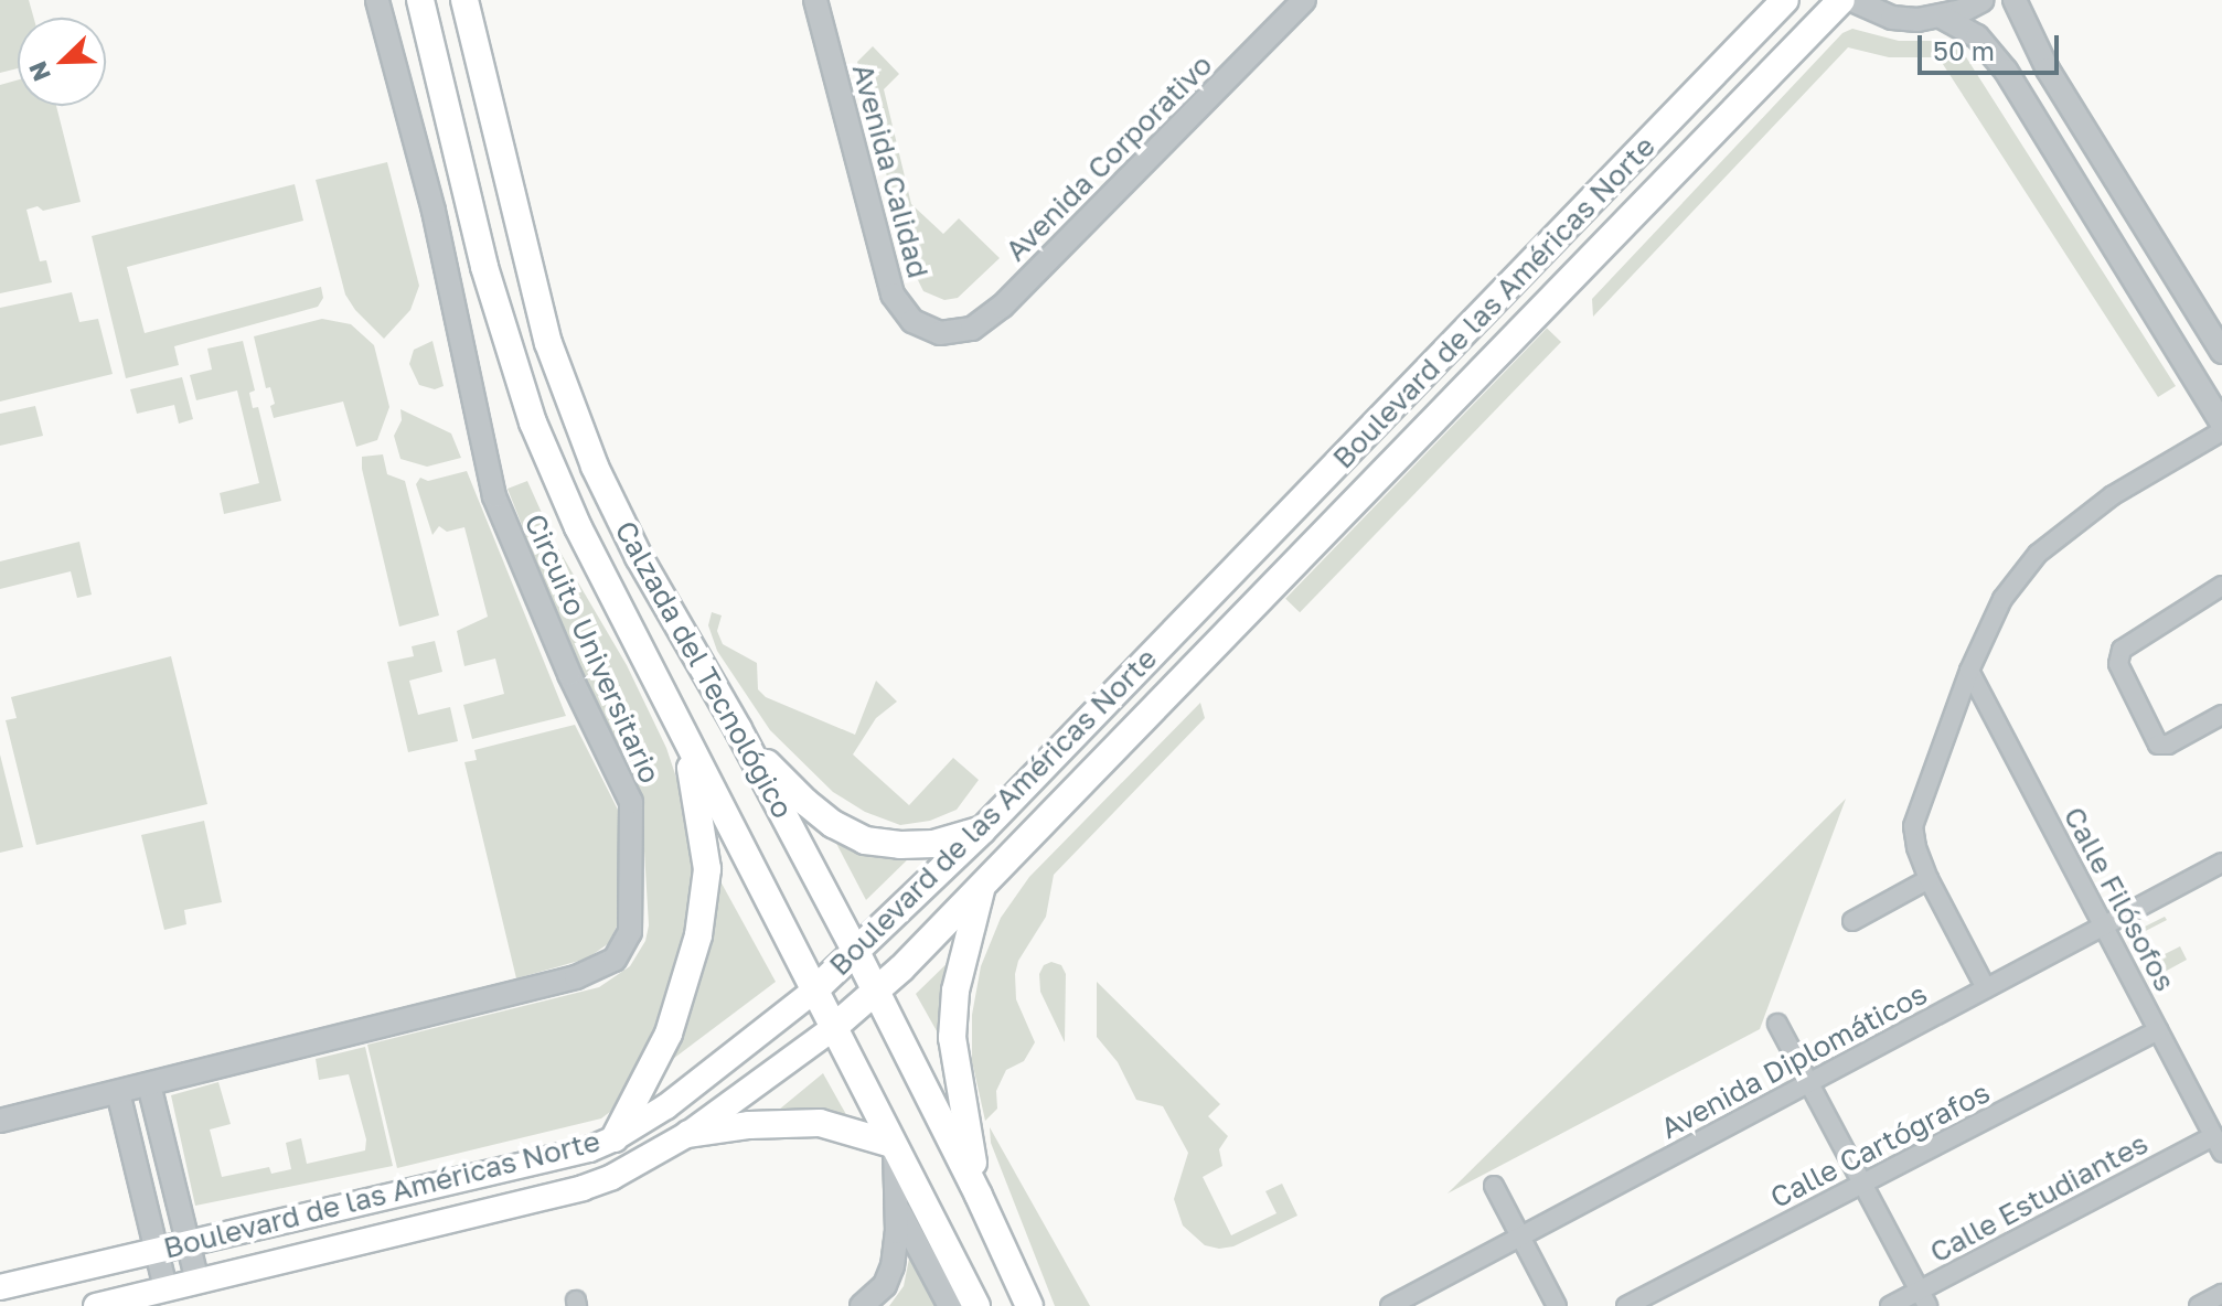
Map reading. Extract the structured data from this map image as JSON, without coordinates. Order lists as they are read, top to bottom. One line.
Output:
{"streets":{"main road":["Boulevard de las Américas Norte","Calzada del Tecnológico"],"street":["Avenida Corporativo","Avenida Calidad","Circuito Universitario","Calle Filósofos","Avenida Diplomáticos","Calle Cartógrafos","Calle Estudiantes"]},"crossings":[["Avenida Corporativo","Avenida Calidad"],["Boulevard de las Américas Norte","Calzada del Tecnológico"],["Calle Filósofos","Avenida Diplomáticos"],["Calle Filósofos","Calle Cartógrafos"],["Calle Filósofos","Calle Estudiantes"]],"scale_bar":"50 m","north":"bottom left"}
